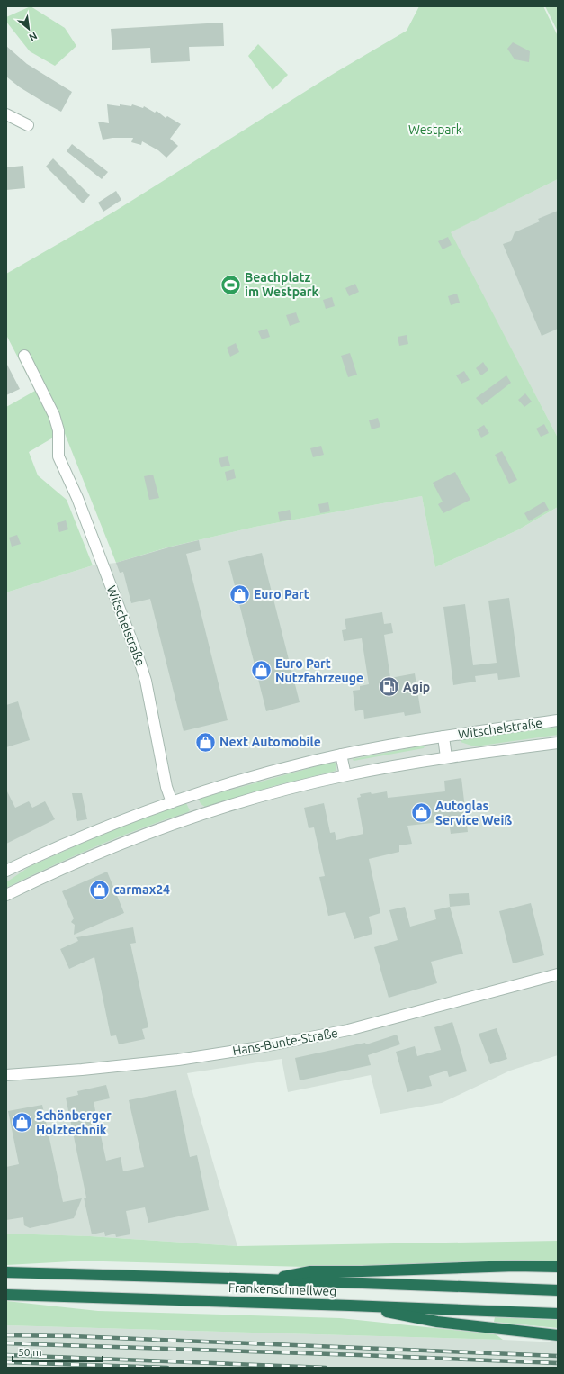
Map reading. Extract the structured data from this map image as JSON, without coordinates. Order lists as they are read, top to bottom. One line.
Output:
{"streets":{"highway":["Frankenschnellweg"],"street":["Witschelstraße","Hans-Bunte-Straße"]},"parks":["Westpark"],"places":{"sports":["Beachplatz im Westpark"],"shop":["Euro Part","Euro Part Nutzfahrzeuge","Next Automobile","Autoglas Service Weiß","carmax24","Schönberger Holztechnik"],"fuel station":["Agip"]},"scale_bar":"50 m","north":"bottom right"}
